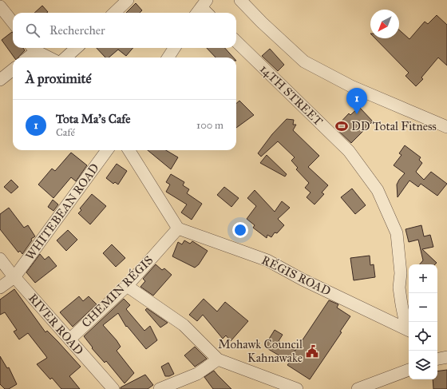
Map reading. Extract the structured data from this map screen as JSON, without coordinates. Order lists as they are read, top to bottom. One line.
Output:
{"streets":{"street":["14TH STREET","WHITEBEAN ROAD","RÉGIS ROAD","CHEMIN RÉGIS","RIVER ROAD"]},"crossings":[["WHITEBEAN ROAD","RIVER ROAD"],["RÉGIS ROAD","CHEMIN RÉGIS"],["CHEMIN RÉGIS","RIVER ROAD"]],"places":{"sports":["DD Total Fitness"],"public building":["Mohawk Council Kahnawake"]},"north":"bottom left","page":{"search":"Rechercher","heading":"À proximité","pins":"1","list":[{"mark":"1","name":"Tota Ma's Cafe","note":"Café","value":"100 m"}],"map_buttons":["+","−"]}}
